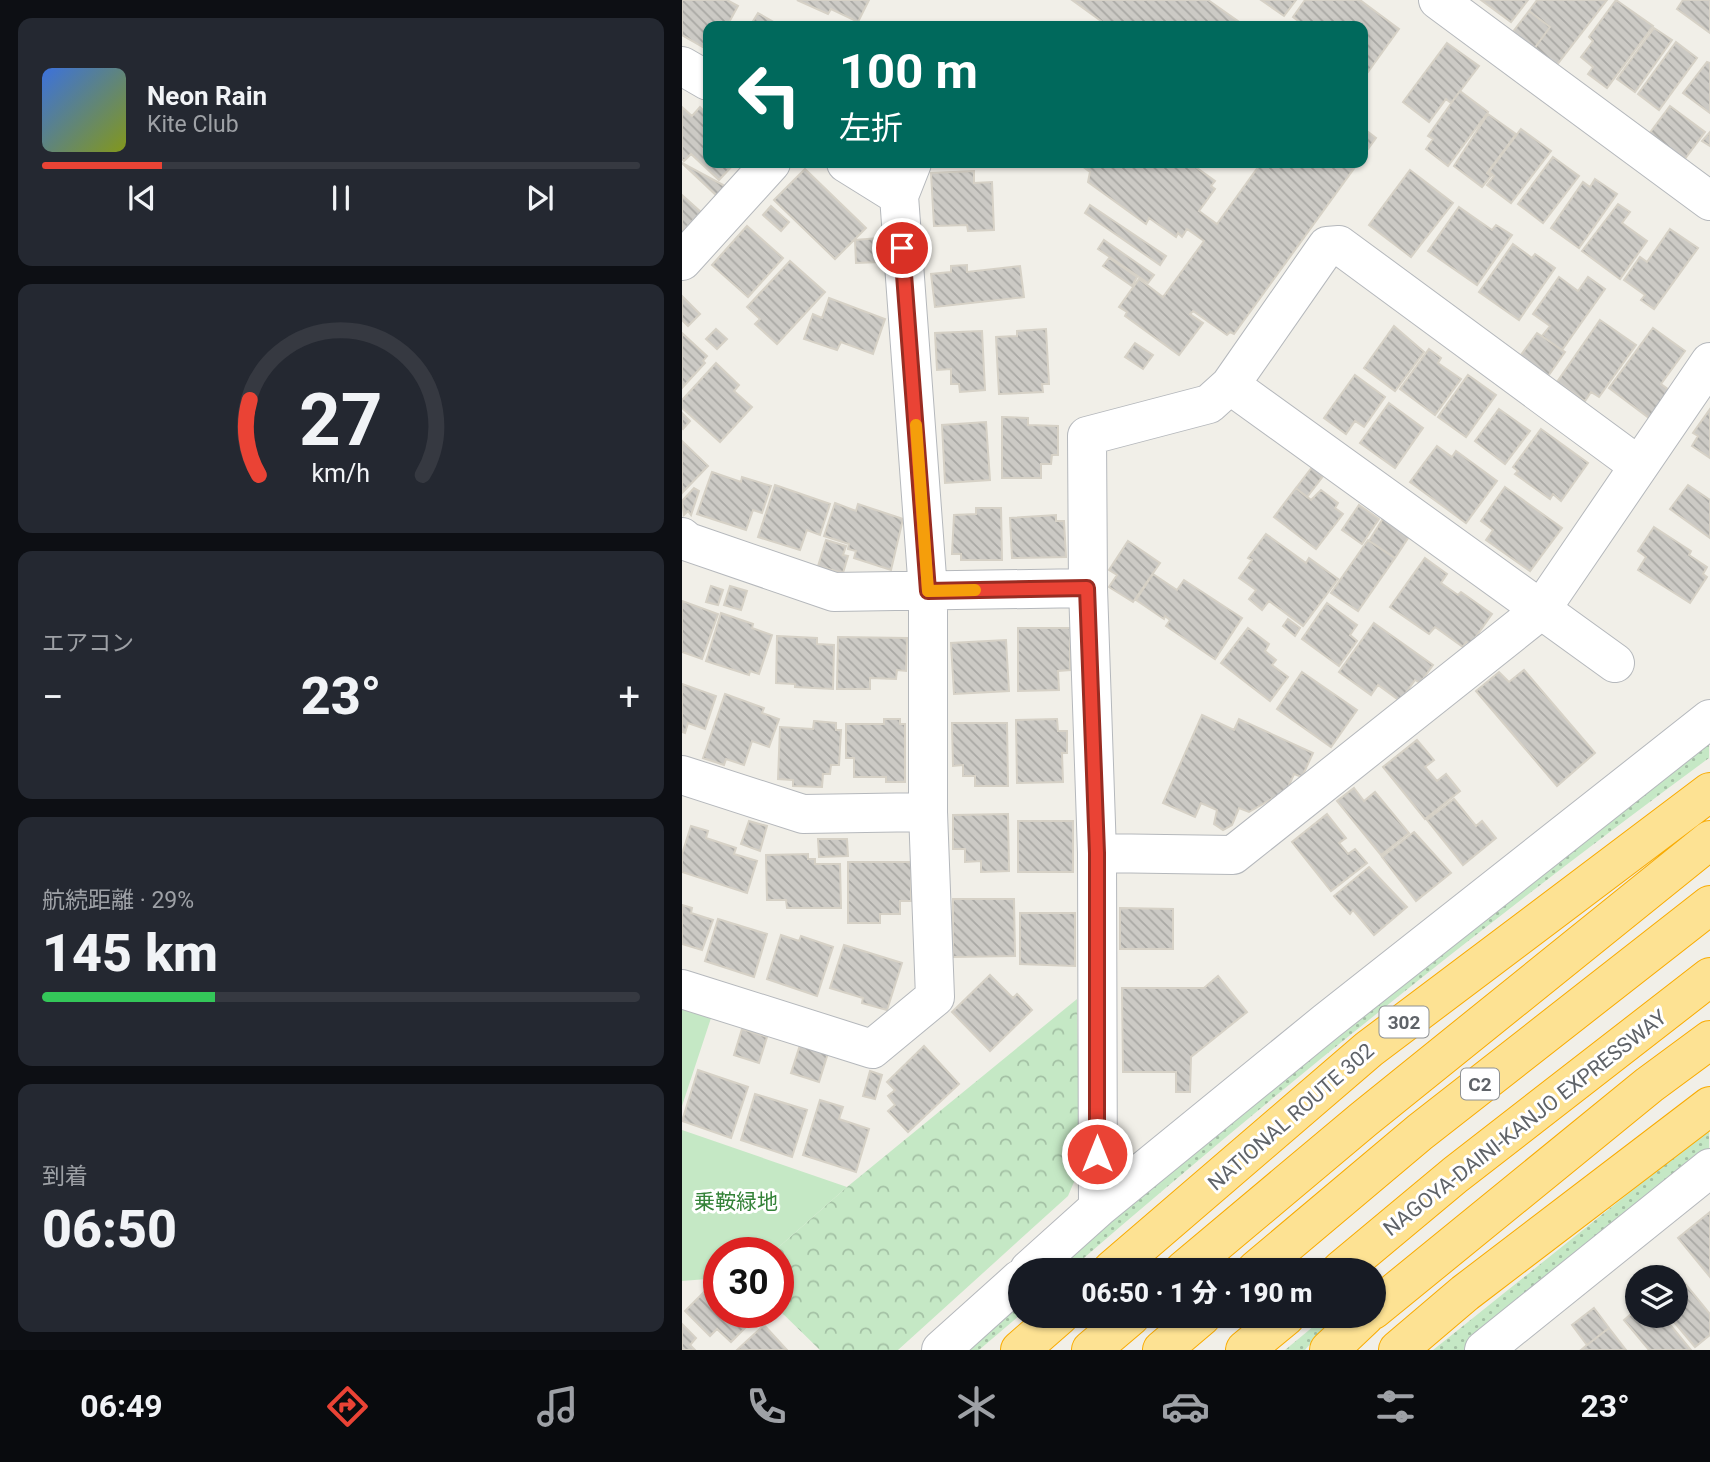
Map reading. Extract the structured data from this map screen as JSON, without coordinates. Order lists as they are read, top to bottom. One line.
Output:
{"streets":{"highway":["302","C2","NATIONAL ROUTE 302","NAGOYA-DAINI-KANJO EXPRESSWAY"]},"parks":["乗鞍緑地"],"page":{"turn":["100 m","左折"],"song":["Neon Rain","Kite Club"],"tile":["エアコン",["航続距離 · 29%","145 km"],["到着","06:50"]],"heat":["−","23°","+"],"limit":"30","trip":"06:50 · 1 分 · 190 m","tabs":["06:49","23°"],"gauge":["27","km/h"]}}
